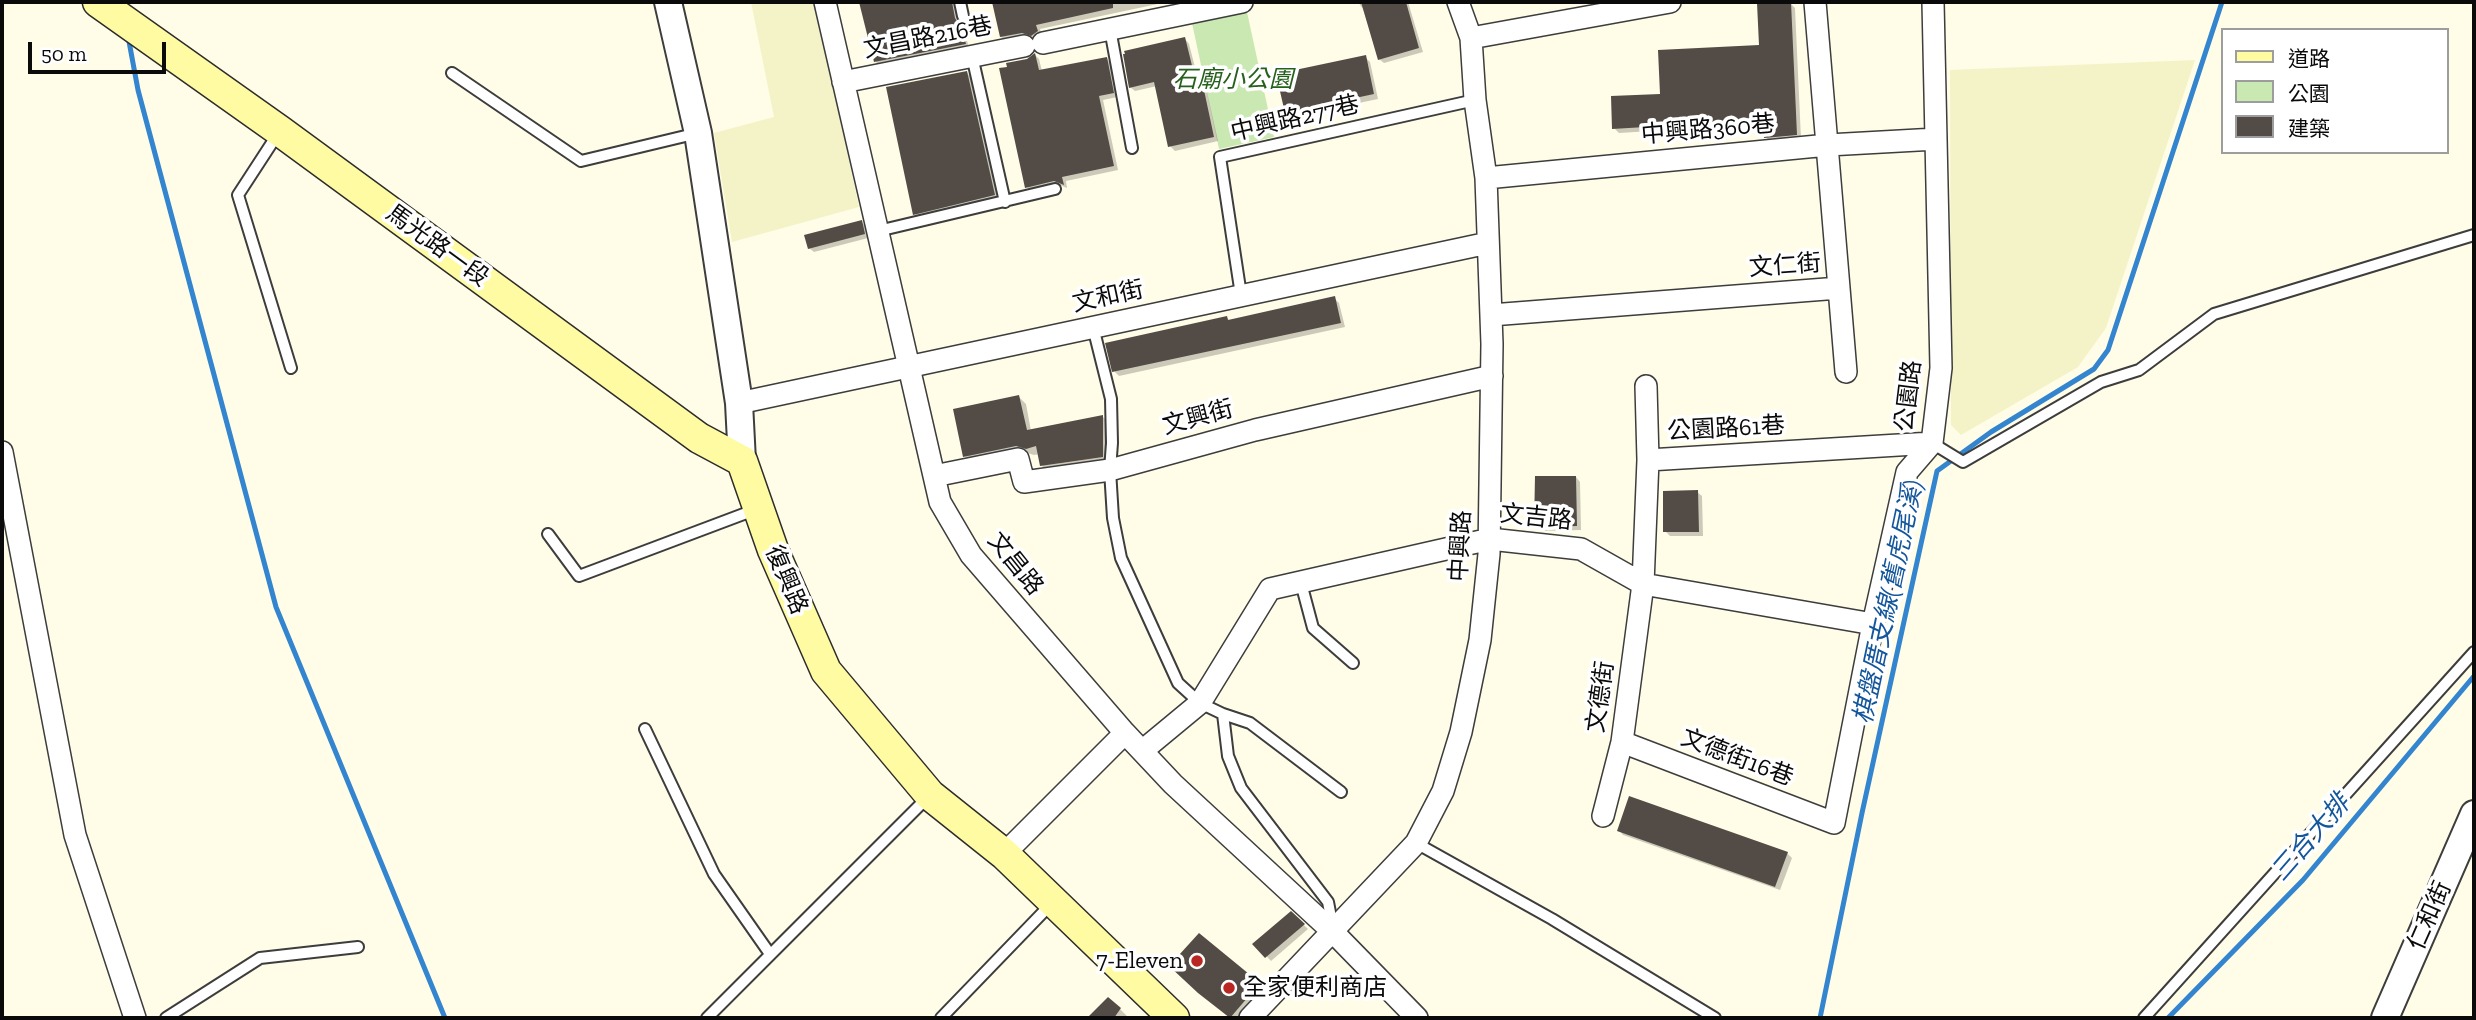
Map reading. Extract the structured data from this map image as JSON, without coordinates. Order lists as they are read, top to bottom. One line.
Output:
{"streets":{"main road":["馬光路一段","復興路"],"street":["文昌路216巷","中興路360巷","文仁街","文和街","公園路","文興街","公園路61巷","文吉路","中興路","文昌路","文德街","文德街16巷","仁和街"],"lane":["中興路277巷"]},"crossings":[["文昌路216巷","文昌路"],["中興路277巷","文和街"],["中興路277巷","中興路"],["中興路360巷","文仁街"],["中興路360巷","公園路"],["中興路360巷","中興路"],["馬光路一段","復興路"],["文仁街","中興路"],["文和街","中興路"],["文和街","文昌路"],["文和街","復興路"],["公園路","公園路61巷"],["公園路","文吉路"],["公園路","文德街16巷"],["文興街","中興路"],["文興街","文昌路"],["公園路61巷","文吉路"],["公園路61巷","文德街"],["文吉路","中興路"],["文吉路","文昌路"],["文吉路","文德街"],["中興路","文昌路"],["文德街","文德街16巷"]],"water":["棋盤厝支線(舊虎尾溪)","三合大排"],"parks":["石廟小公園"],"places":["7-Eleven","全家便利商店"],"legend":["道路","公園","建築"],"scale_bar":"50 m"}
